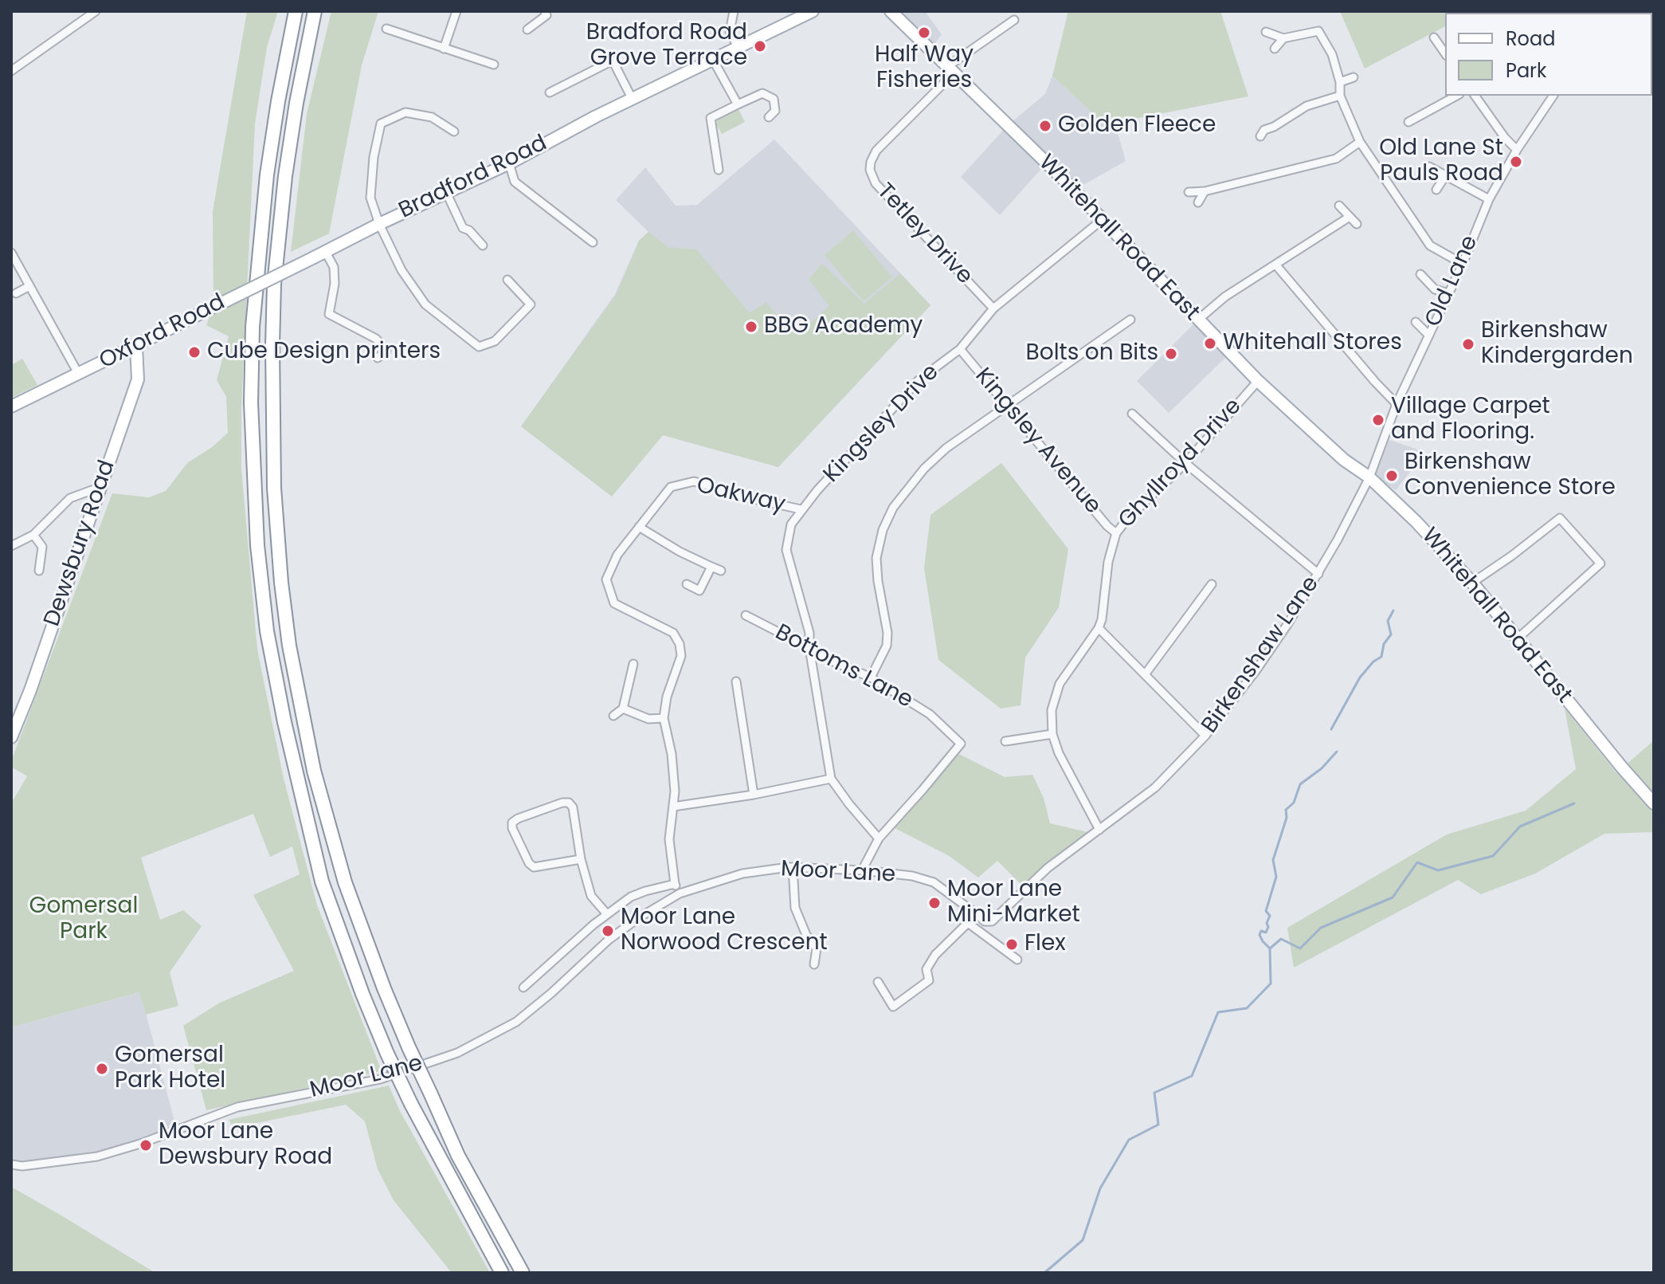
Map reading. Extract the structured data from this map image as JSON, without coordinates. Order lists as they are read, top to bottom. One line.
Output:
{"streets":{"main road":["Bradford Road","Whitehall Road East","Oxford Road","Dewsbury Road"],"street":["Tetley Drive","Old Lane","Kingsley Drive","Kingsley Avenue","Ghyllroyd Drive","Oakway","Birkenshaw Lane","Bottoms Lane","Moor Lane"]},"crossings":[["Bradford Road","Oxford Road"],["Tetley Drive","Whitehall Road East"],["Tetley Drive","Kingsley Drive"],["Whitehall Road East","Old Lane"],["Whitehall Road East","Kingsley Drive"],["Whitehall Road East","Ghyllroyd Drive"],["Whitehall Road East","Birkenshaw Lane"],["Old Lane","Birkenshaw Lane"],["Oxford Road","Dewsbury Road"],["Kingsley Drive","Kingsley Avenue"],["Kingsley Drive","Oakway"],["Kingsley Drive","Bottoms Lane"],["Kingsley Avenue","Ghyllroyd Drive"],["Birkenshaw Lane","Moor Lane"],["Bottoms Lane","Moor Lane"]],"parks":["Gomersal Park"],"places":["Half Way Fisheries","Bradford Road Grove Terrace","Golden Fleece","Old Lane St Pauls Road","BBG Academy","Whitehall Stores","Birkenshaw Kindergarden","Cube Design printers","Bolts on Bits","Village Carpet and Flooring.","Birkenshaw Convenience Store","Moor Lane Mini-Market","Moor Lane Norwood Crescent","Flex","Gomersal Park Hotel","Moor Lane Dewsbury Road"],"legend":["Road","Park"]}
